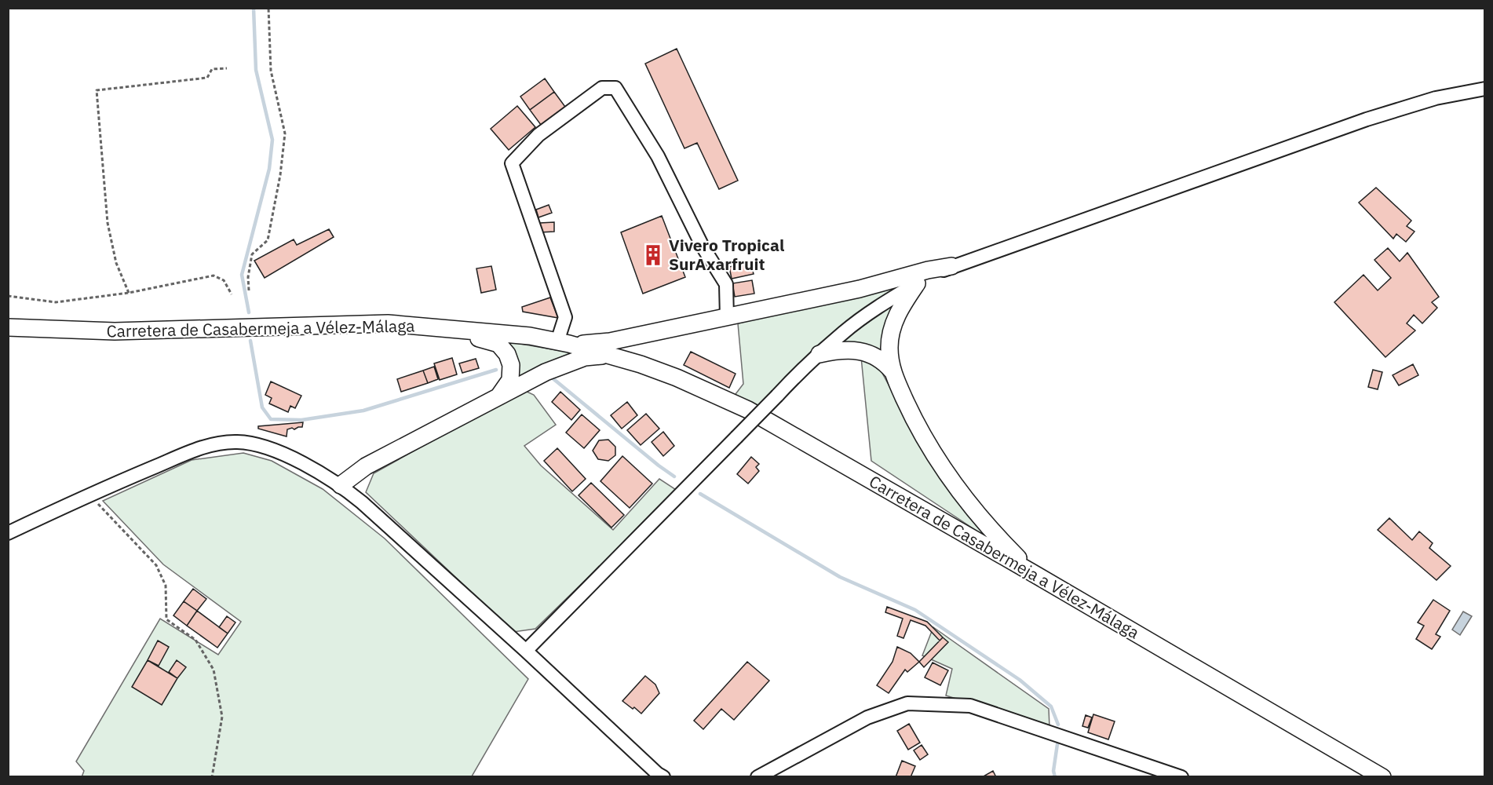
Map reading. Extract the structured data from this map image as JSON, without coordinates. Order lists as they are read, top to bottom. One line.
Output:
{"streets":{"main road":["Carretera de Casabermeja a Vélez-Málaga"]},"places":{"building":["Vivero Tropical SurAxarfruit"]}}
